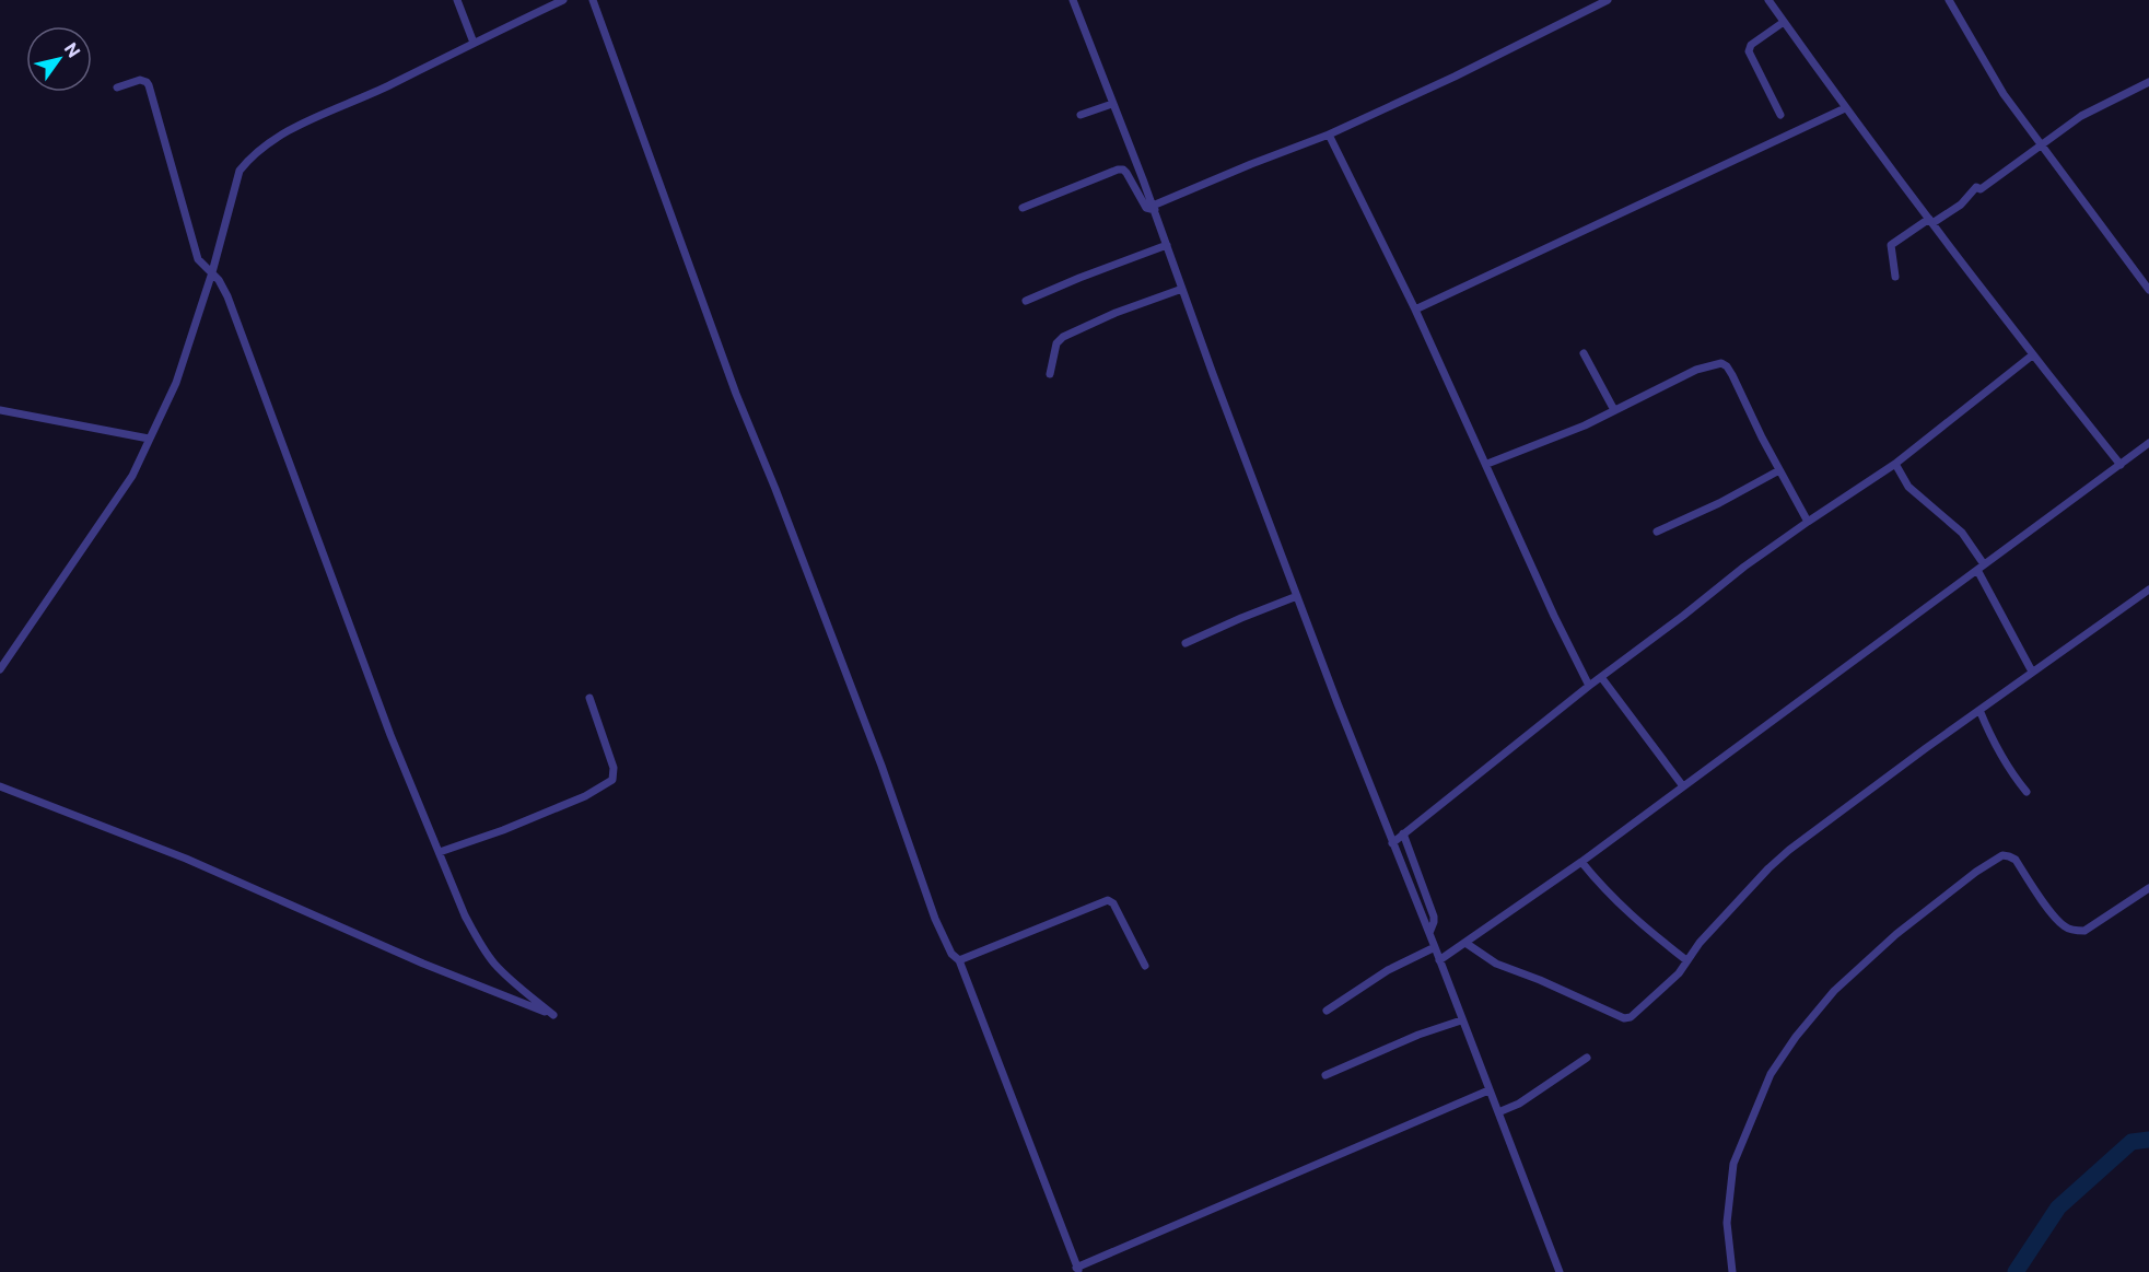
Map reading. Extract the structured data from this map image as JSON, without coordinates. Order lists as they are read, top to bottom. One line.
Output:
{"north":"top right"}
